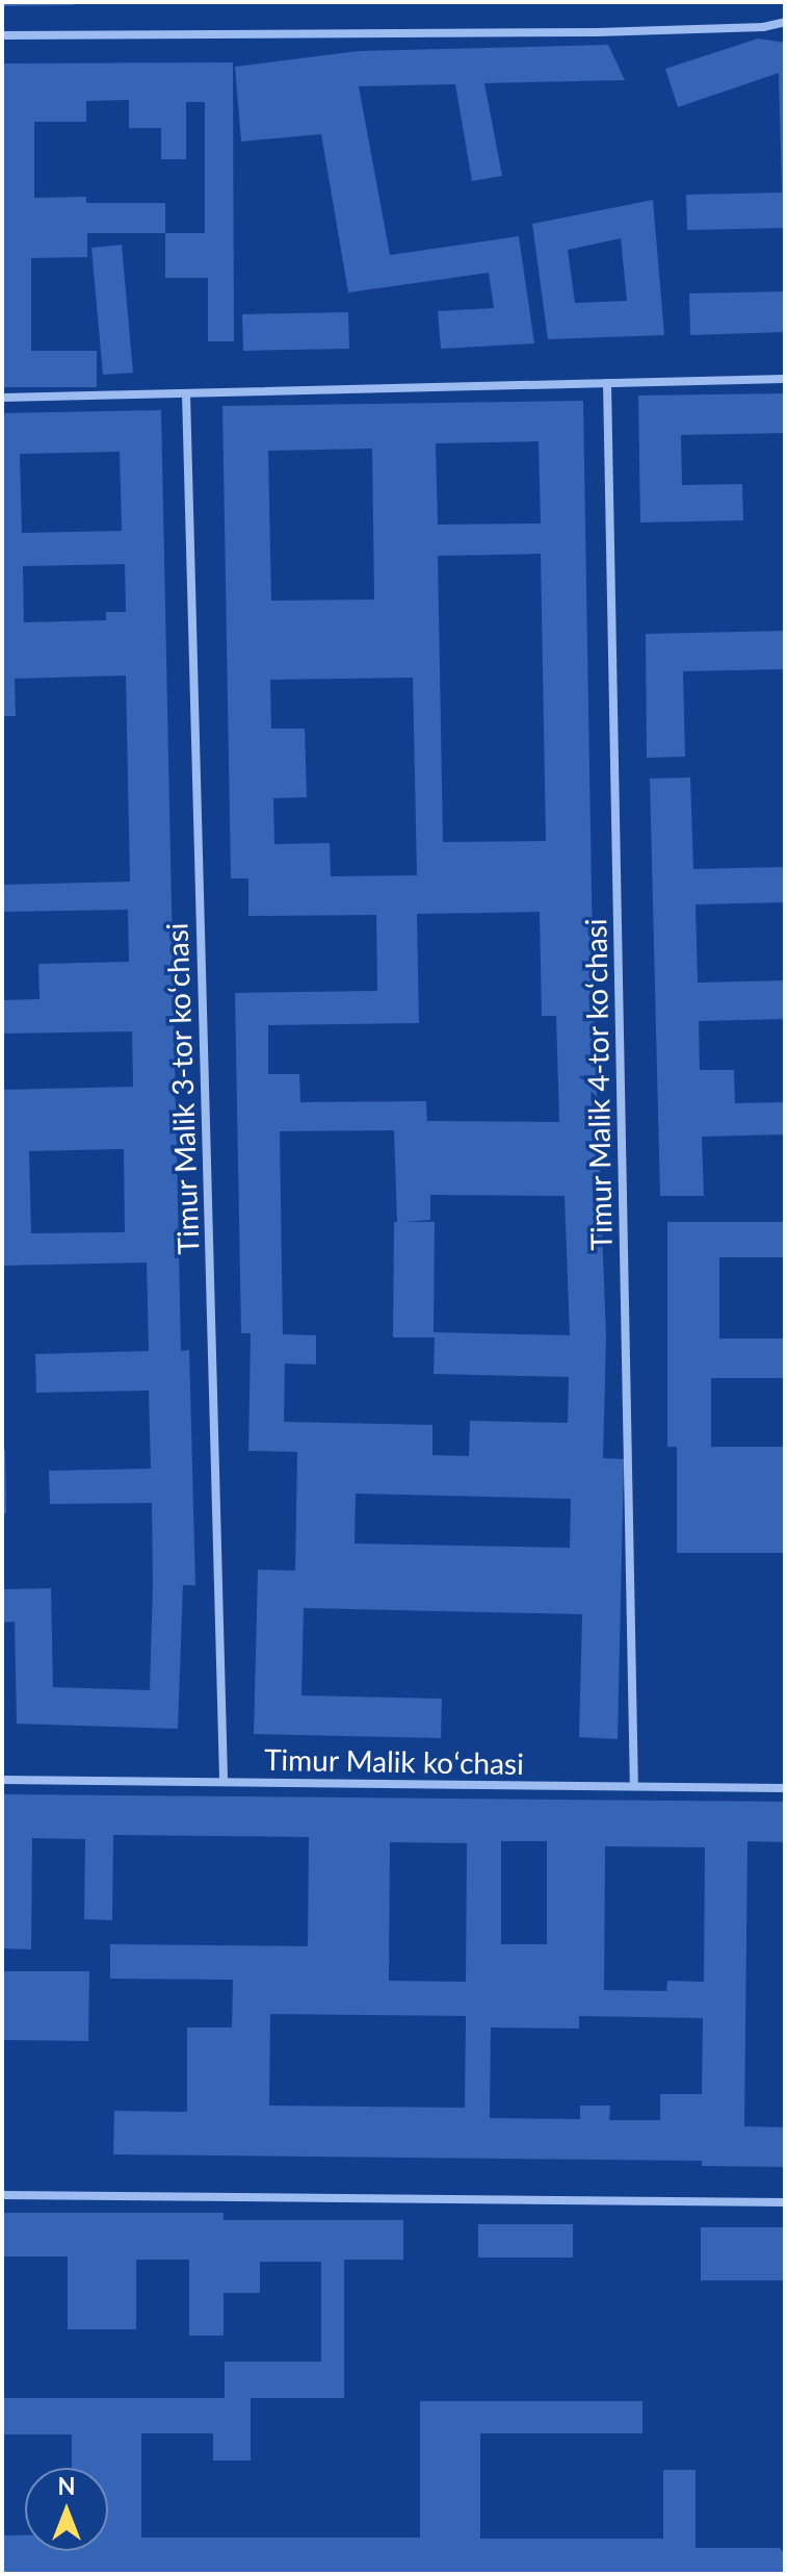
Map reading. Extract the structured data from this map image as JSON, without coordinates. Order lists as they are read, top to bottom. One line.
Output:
{"streets":{"street":["Timur Malik 4-tor koʻchasi","Timur Malik 3-tor koʻchasi","Timur Malik koʻchasi"]},"crossings":[["Timur Malik 4-tor koʻchasi","Timur Malik koʻchasi"],["Timur Malik 3-tor koʻchasi","Timur Malik koʻchasi"]],"north":"top"}
